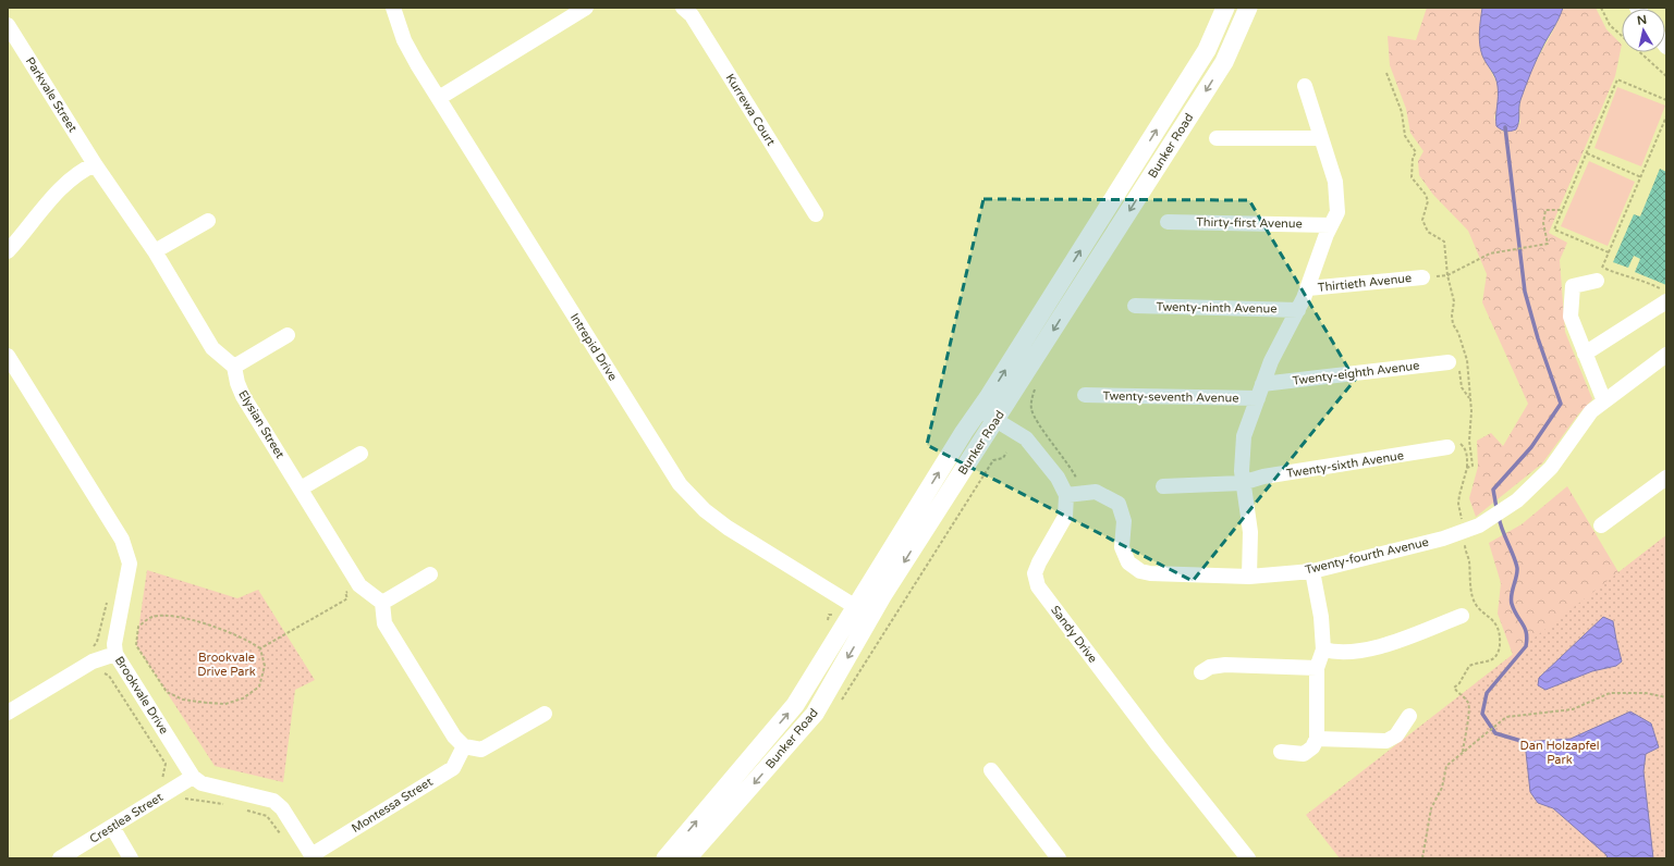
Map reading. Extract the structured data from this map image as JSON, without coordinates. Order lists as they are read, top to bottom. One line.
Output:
{"streets":{"main road":["Bunker Road"],"street":["Parkvale Street","Kurrewa Court","Thirty-first Avenue","Thirtieth Avenue","Twenty-ninth Avenue","Intrepid Drive","Twenty-eighth Avenue","Twenty-seventh Avenue","Elysian Street","Twenty-sixth Avenue","Twenty-fourth Avenue","Sandy Drive","Brookvale Drive","Montessa Street","Crestlea Street"]},"crossings":[["Bunker Road","Intrepid Drive"],["Twenty-fourth Avenue","Sandy Drive"],["Brookvale Drive","Crestlea Street"]],"parks":["Brookvale Drive Park","Dan Holzapfel Park"],"north":"top"}
